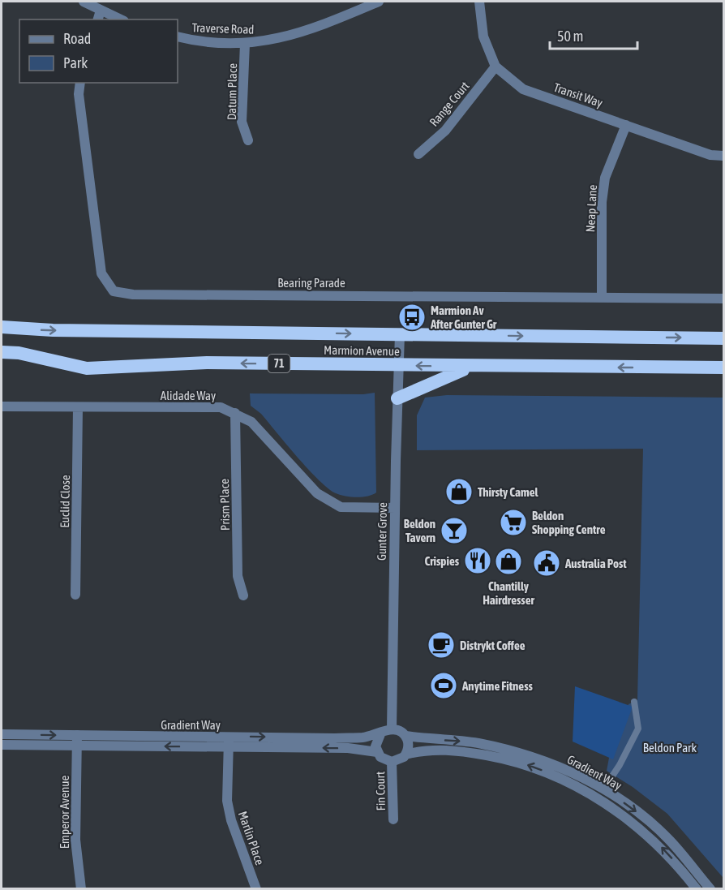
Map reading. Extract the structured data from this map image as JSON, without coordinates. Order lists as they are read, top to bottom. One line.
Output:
{"streets":{"highway":["Marmion Avenue","71"],"street":["Traverse Road","Datum Place","Transit Way","Range Court","Neap Lane","Bearing Parade","Alidade Way","Euclid Close","Prism Place","Gunter Grove","Gradient Way","Fin Court","Emperor Avenue","Marlin Place"]},"crossings":[["Traverse Road","Datum Place"],["Transit Way","Range Court"],["Transit Way","Neap Lane"],["Neap Lane","Bearing Parade"],["Marmion Avenue","Gunter Grove"],["Alidade Way","Euclid Close"],["Alidade Way","Prism Place"],["Alidade Way","Gunter Grove"],["Gunter Grove","Gradient Way"],["Gunter Grove","Fin Court"],["Gradient Way","Fin Court"],["Gradient Way","Emperor Avenue"],["Gradient Way","Marlin Place"]],"parks":["Beldon Park"],"places":{"bus stop":["Marmion Av After Gunter Gr"],"shop":["Thirsty Camel","Chantilly Hairdresser"],"supermarket":["Beldon Shopping Centre"],"bar":["Beldon Tavern"],"restaurant":["Crispies"],"public building":["Australia Post"],"cafe":["Distrykt Coffee"],"sports":["Anytime Fitness"]},"legend":["Road","Park"],"scale_bar":"50 m"}
